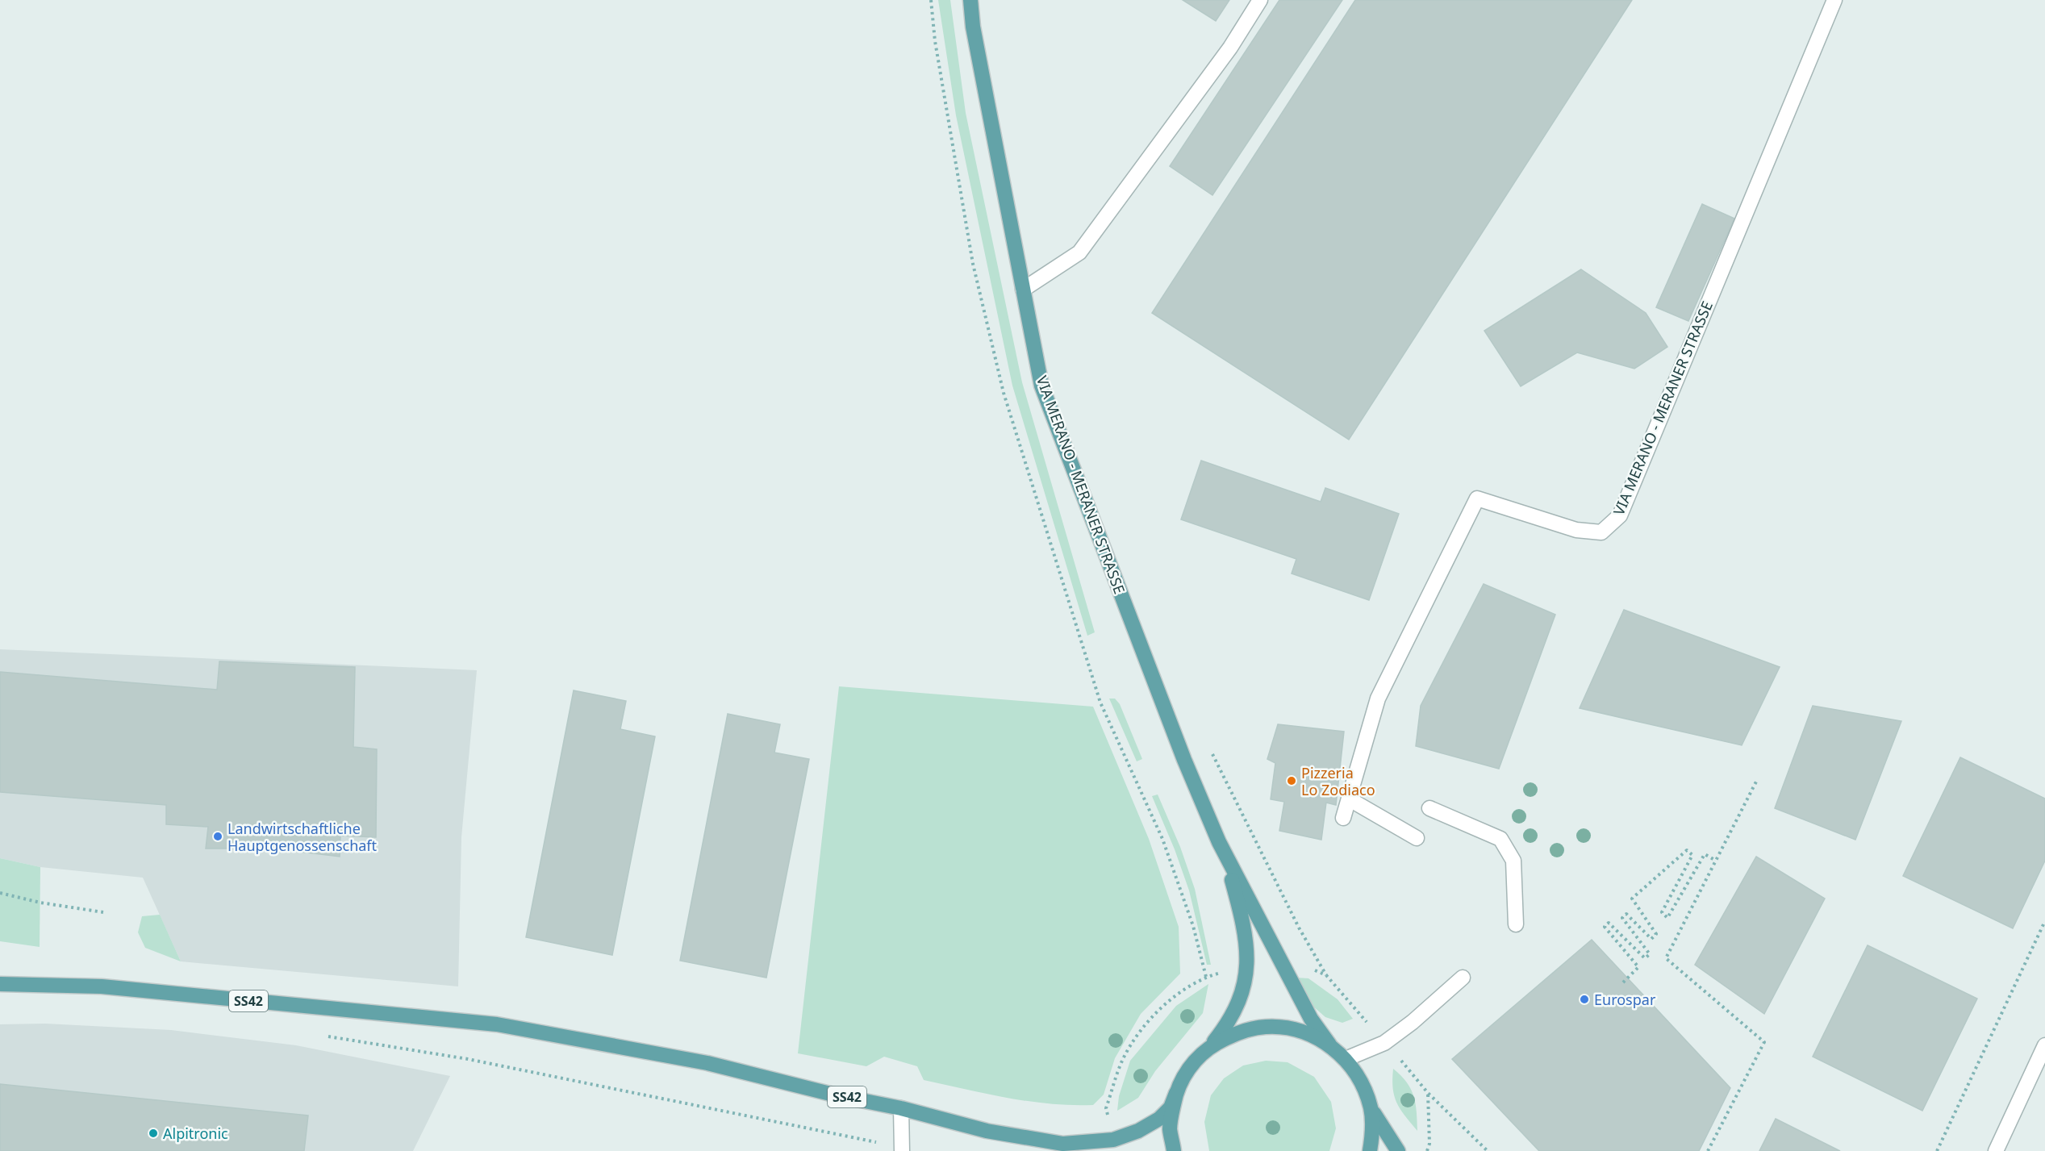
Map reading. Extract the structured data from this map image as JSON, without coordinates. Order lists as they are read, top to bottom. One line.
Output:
{"streets":{"main road":["VIA MERANO - MERANER STRASSE","SS42"]},"places":["Pizzeria Lo Zodiaco","Landwirtschaftliche Hauptgenossenschaft","Eurospar","Alpitronic"]}
